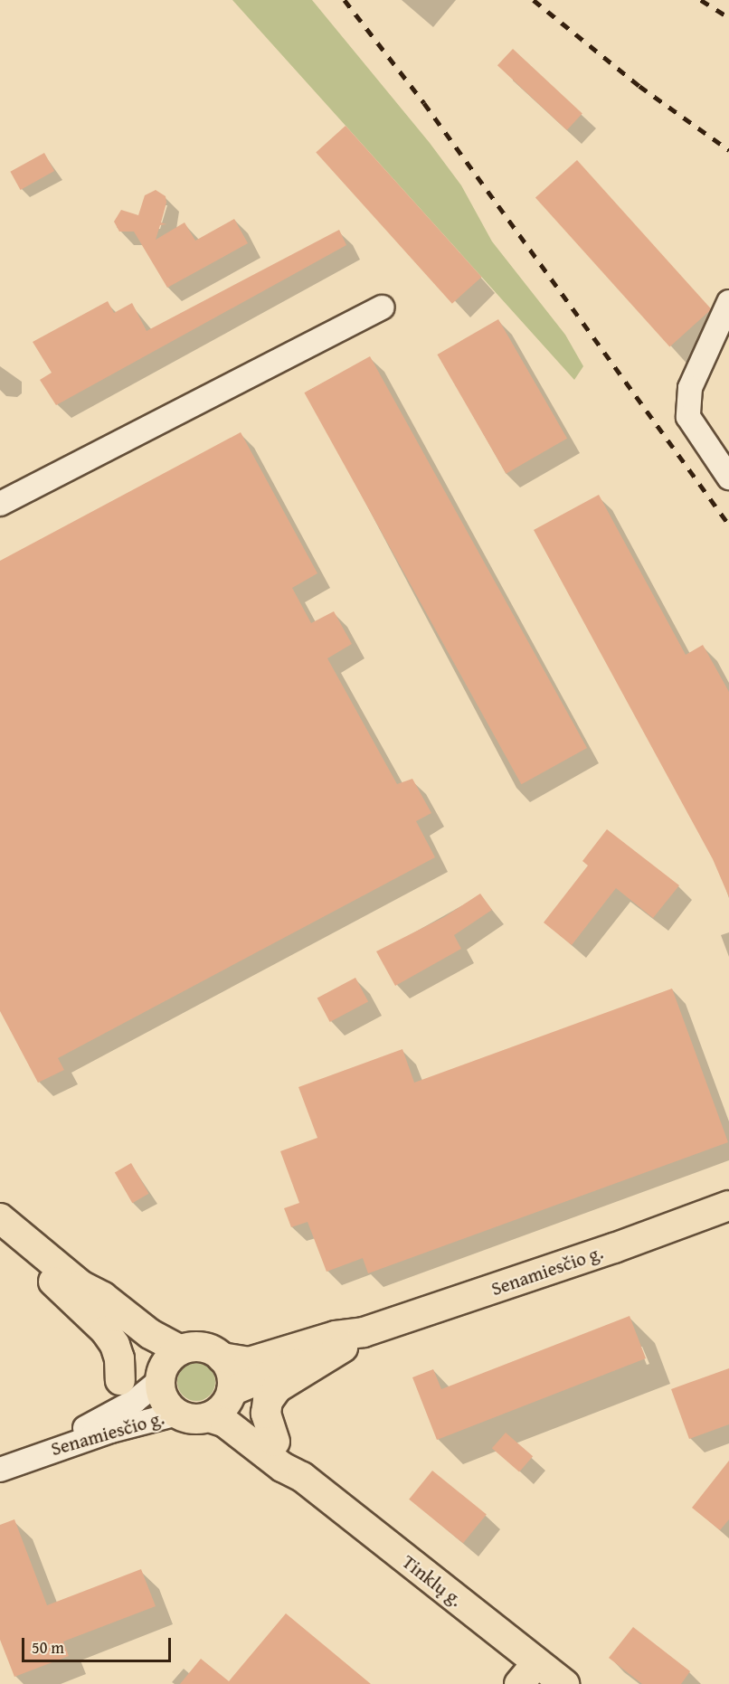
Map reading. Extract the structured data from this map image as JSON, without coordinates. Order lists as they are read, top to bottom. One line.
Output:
{"streets":{"main road":["Senamiesčio g.","Tinklų g."]},"crossings":[["Senamiesčio g.","Tinklų g."]],"scale_bar":"50 m"}
